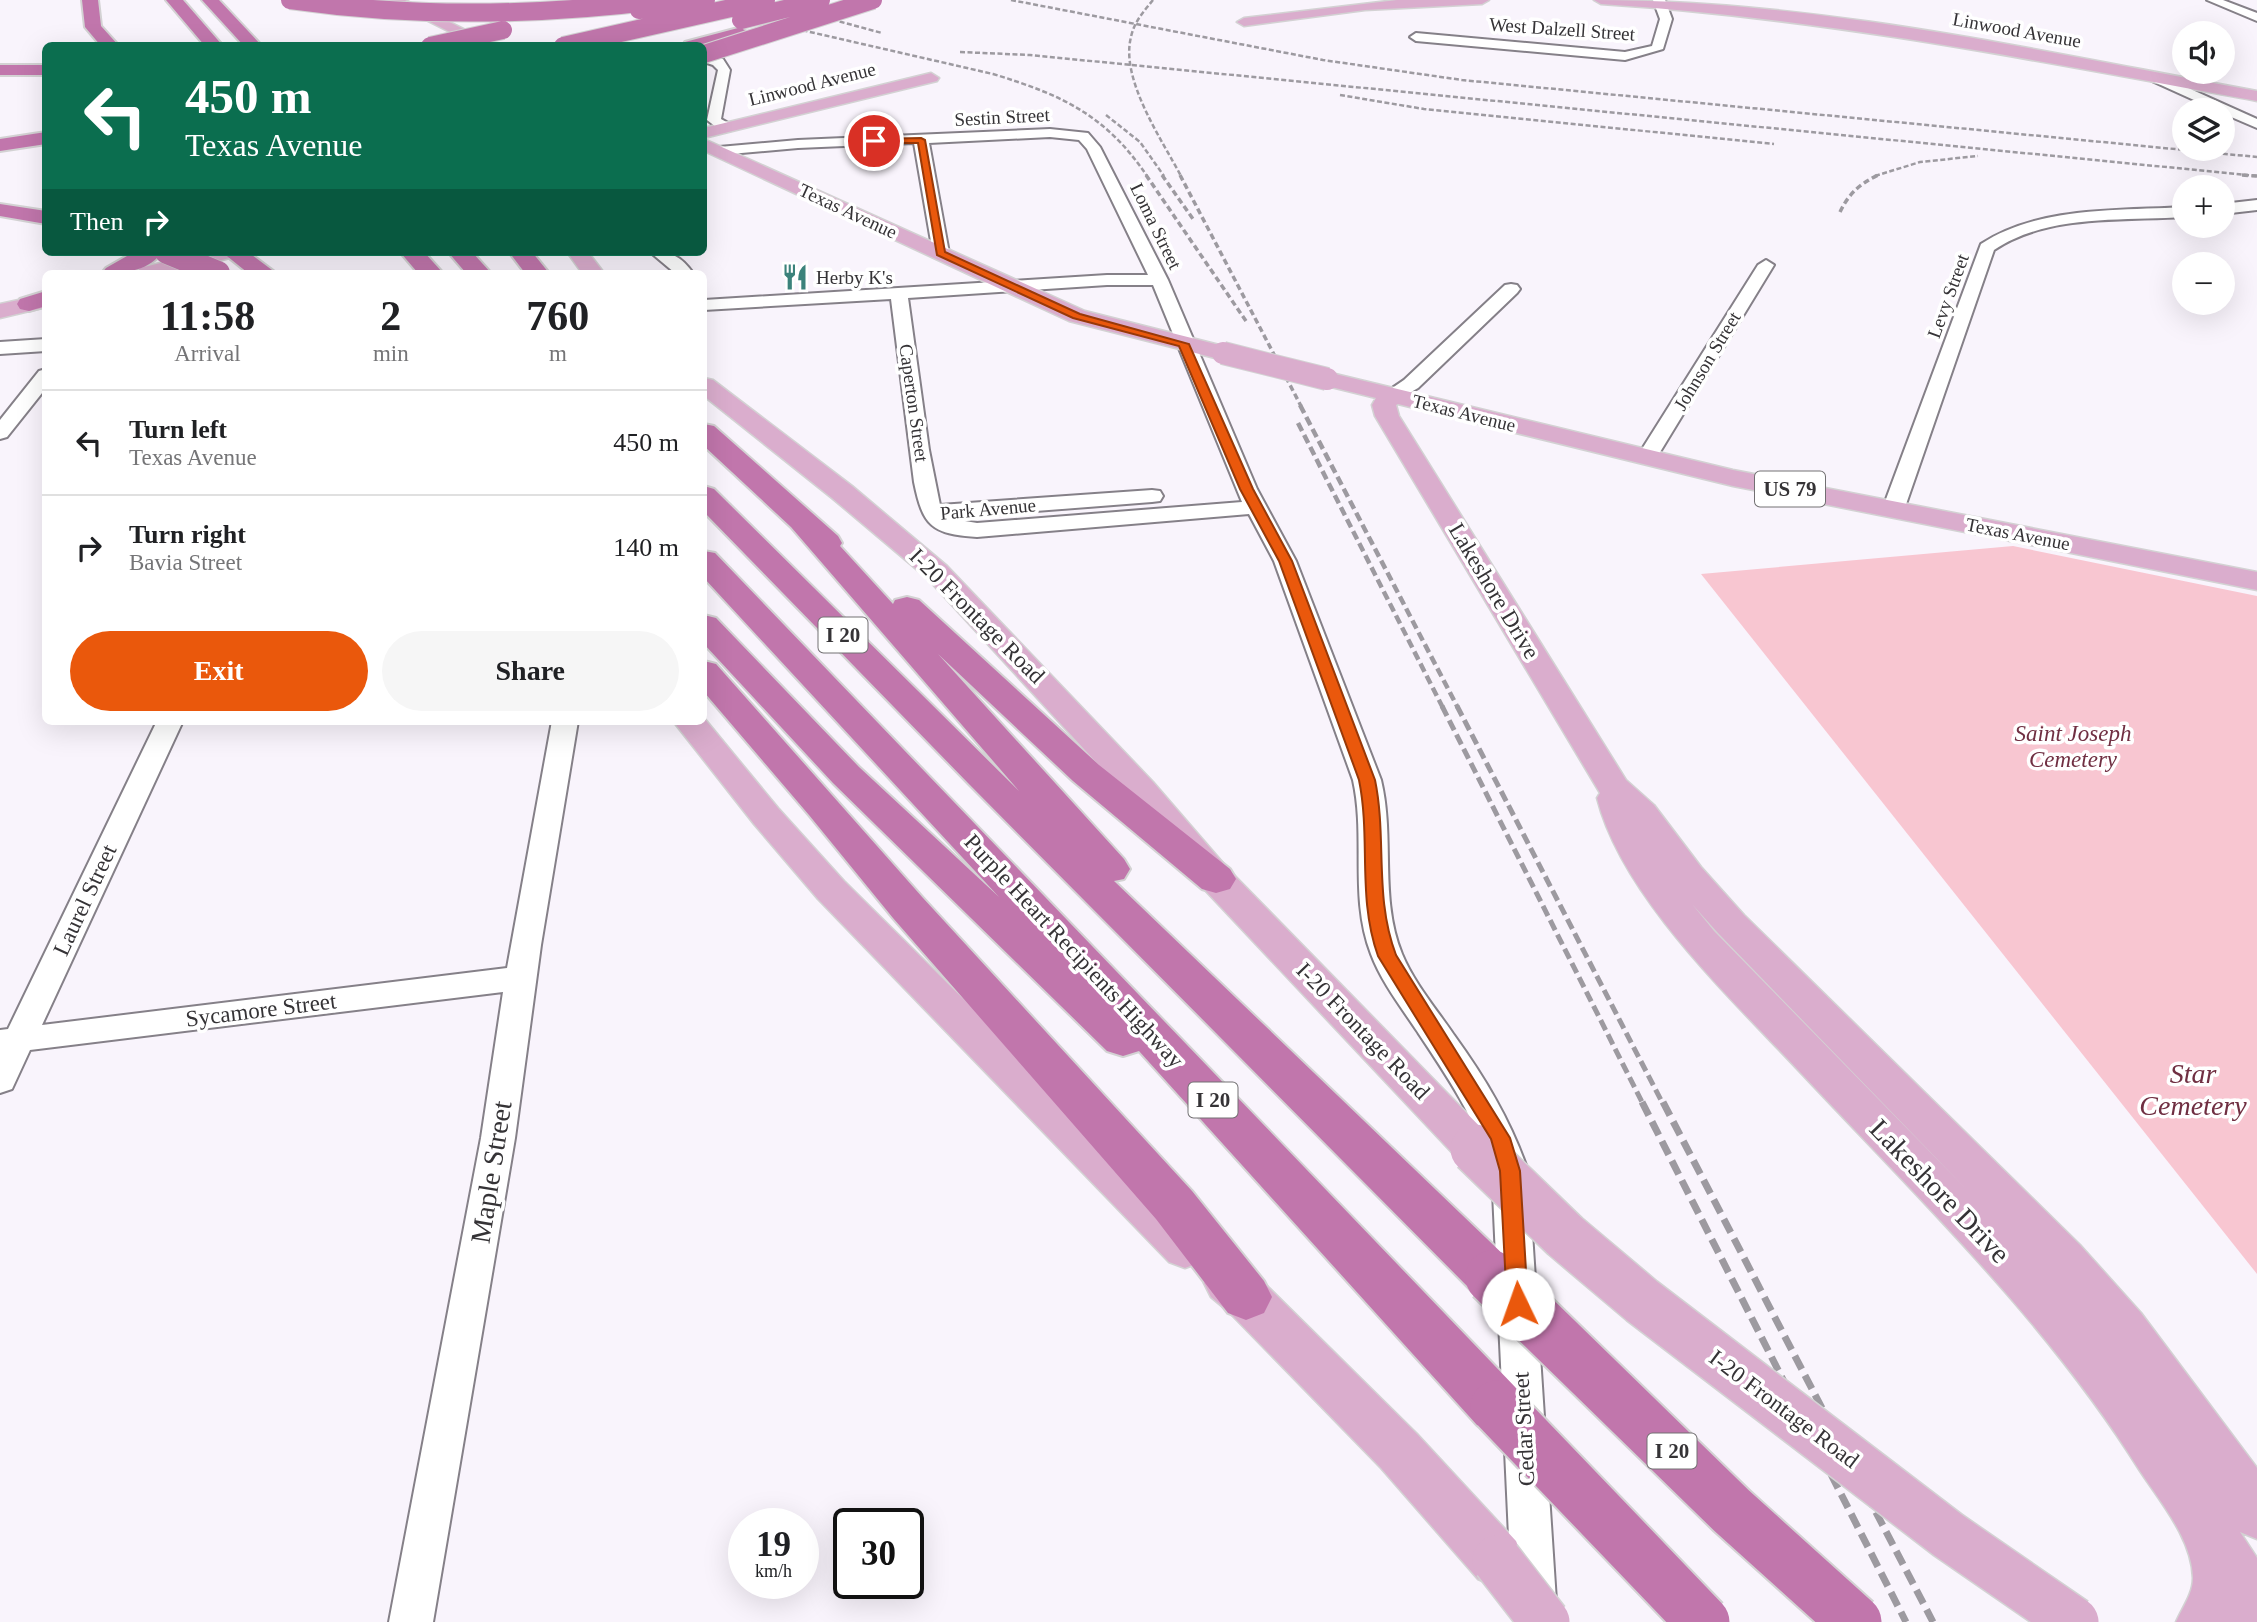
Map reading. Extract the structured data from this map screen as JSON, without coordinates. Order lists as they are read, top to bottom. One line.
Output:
{"streets":{"highway":["I 20","Purple Heart Recipients Highway"],"main road":["Linwood Avenue","Texas Avenue","US 79","Lakeshore Drive","I-20 Frontage Road"],"street":["West Dalzell Street","Sestin Street","Loma Street","Levy Street","Johnson Street","Caperton Street","Park Avenue","Laurel Street","Sycamore Street","Maple Street","Cedar Street"]},"crossings":[["West Dalzell Street","Linwood Avenue"],["Sestin Street","Texas Avenue"],["Sestin Street","Loma Street"],["Texas Avenue","Loma Street"],["Texas Avenue","Levy Street"],["Texas Avenue","Johnson Street"],["Texas Avenue","Lakeshore Drive"],["Texas Avenue","Cedar Street"],["Loma Street","Cedar Street"],["Caperton Street","Park Avenue"],["Park Avenue","Cedar Street"],["Laurel Street","Sycamore Street"],["Sycamore Street","Maple Street"]],"parks":["Saint Joseph Cemetery","Star Cemetery"],"places":{"restaurant":["Herby K's"]},"page":{"map_buttons":["+","−"],"turn":["450 m","Texas Avenue"],"then":"Then","eta":["11:58","Arrival","2","min","760","m"],"list":[{"name":"Turn left","note":"Texas Avenue","value":"450 m"},{"name":"Turn right","note":"Bavia Street","value":"140 m"}],"buttons":["Exit","Share"],"speed":"19 km/h","limit":"30"}}
